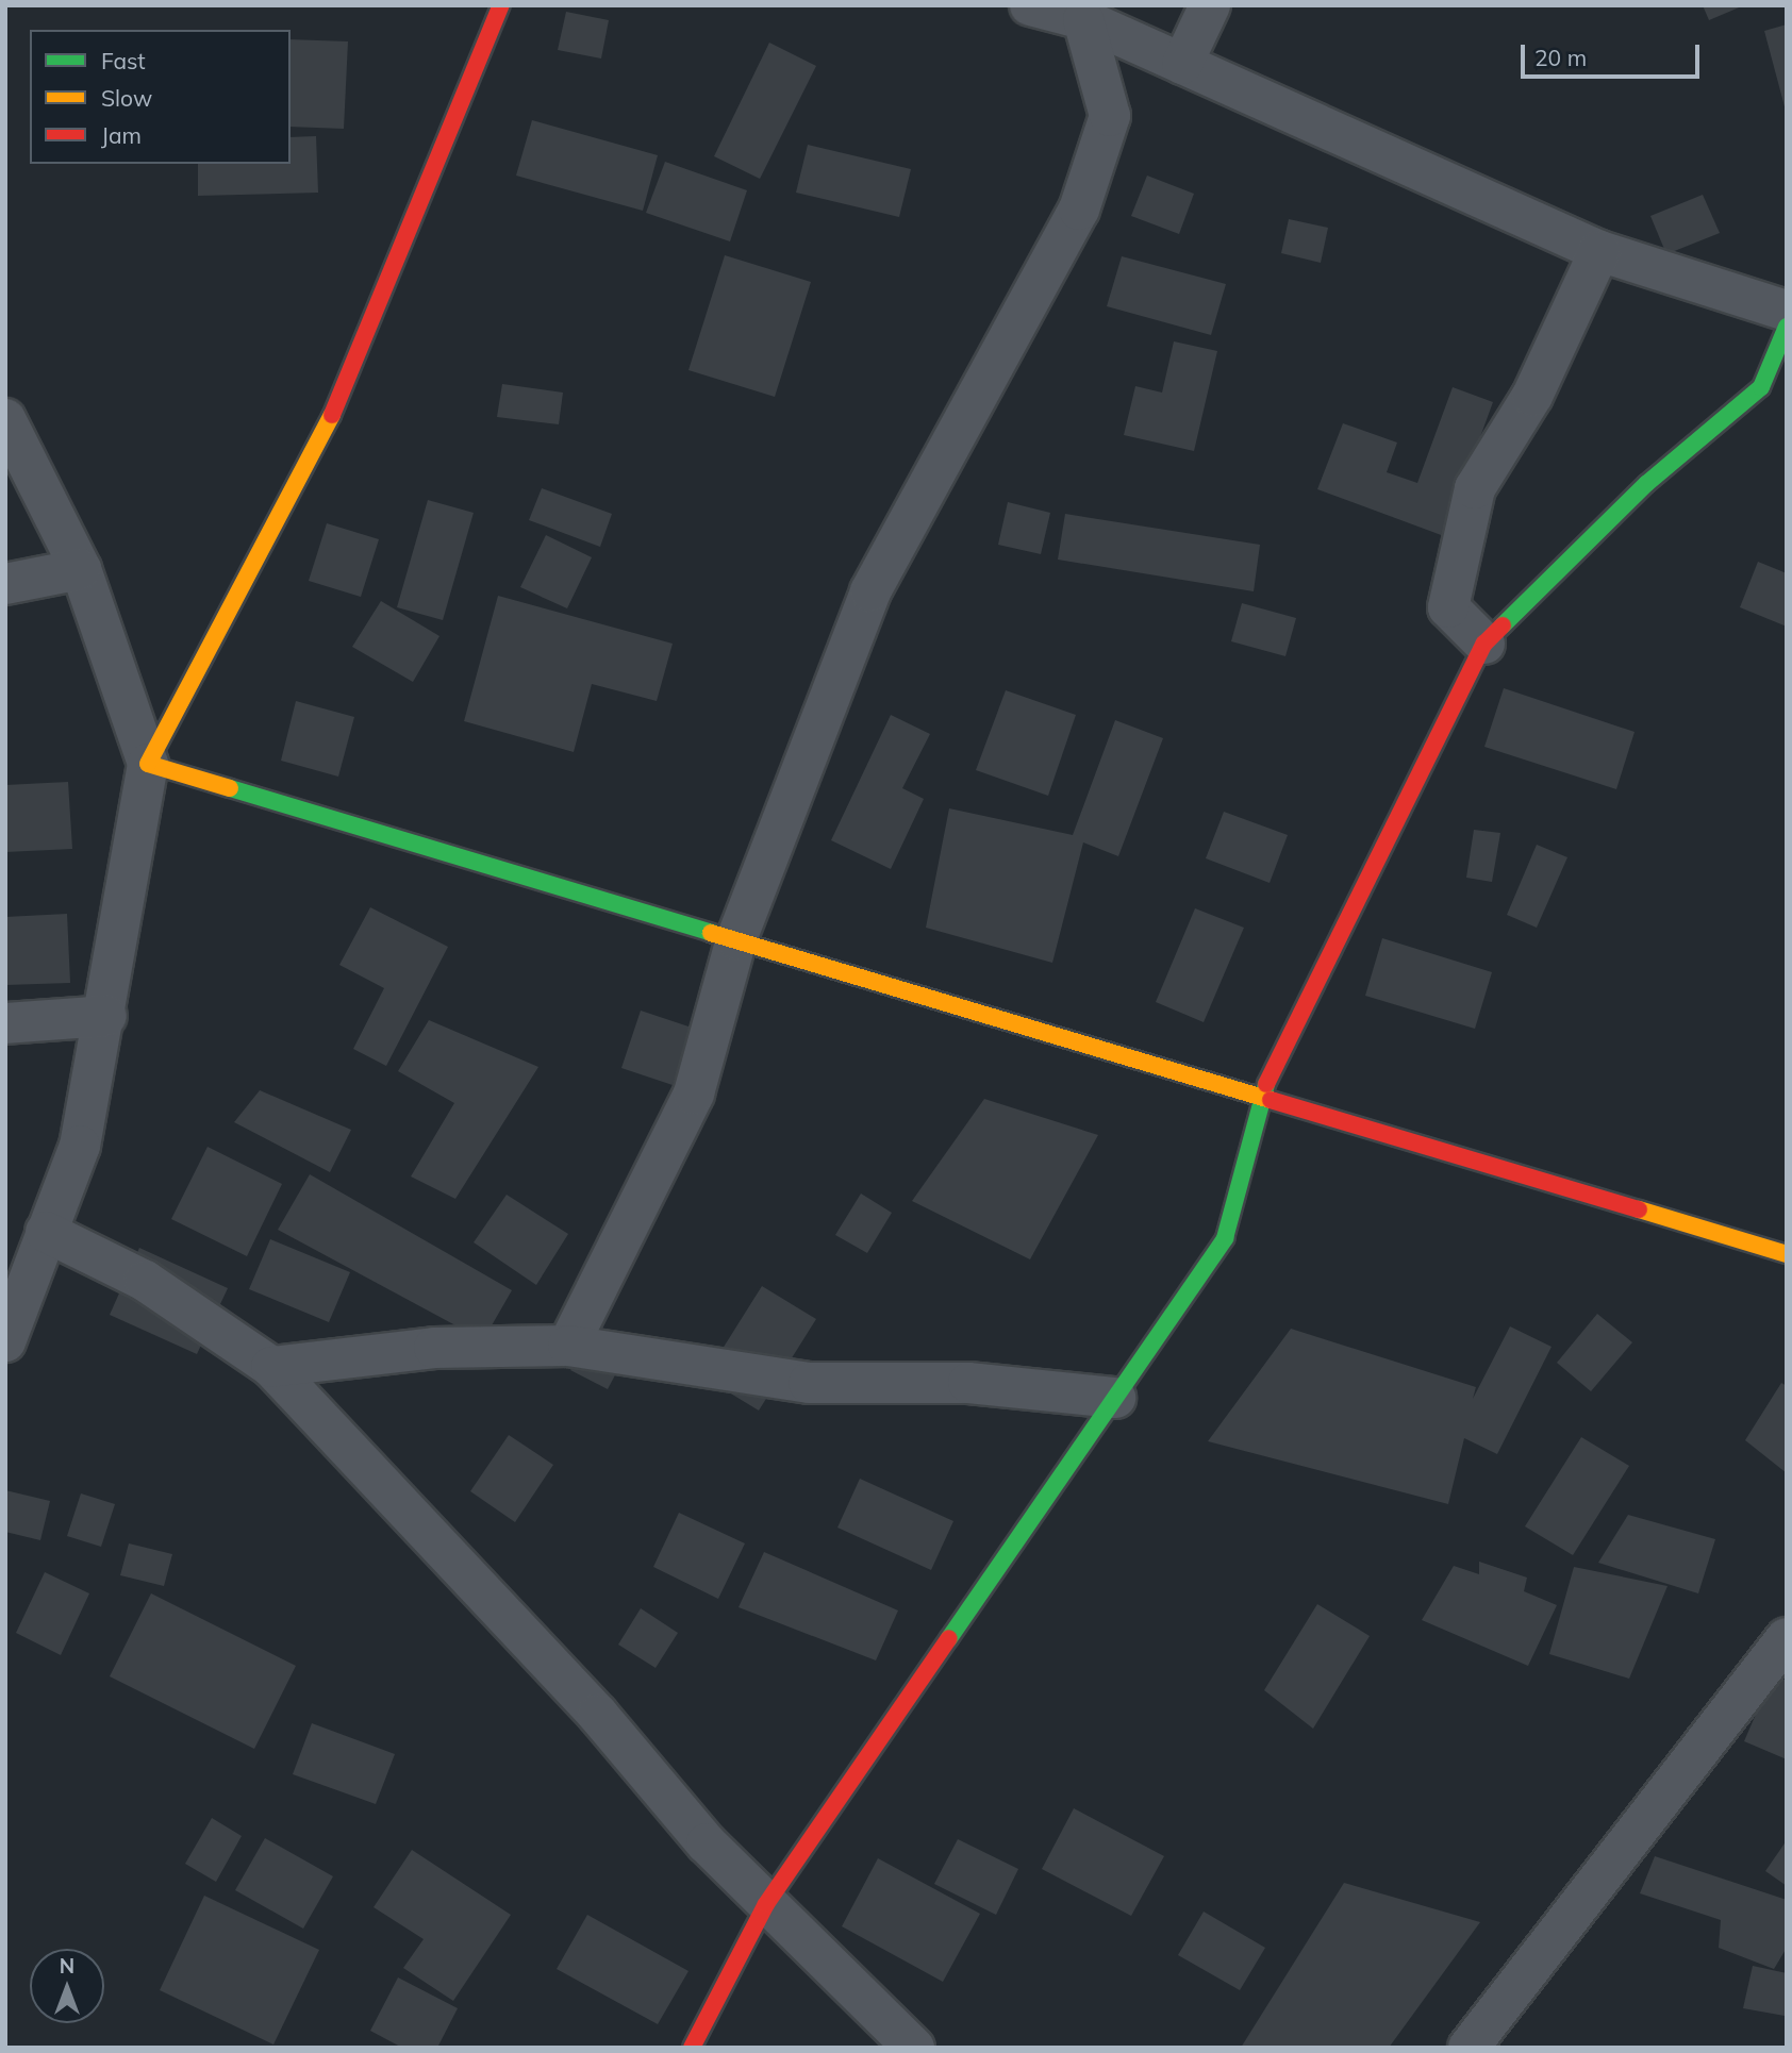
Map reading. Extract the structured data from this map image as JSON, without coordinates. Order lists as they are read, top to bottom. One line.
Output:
{"legend":["Fast","Slow","Jam"],"scale_bar":"20 m","north":"top"}
